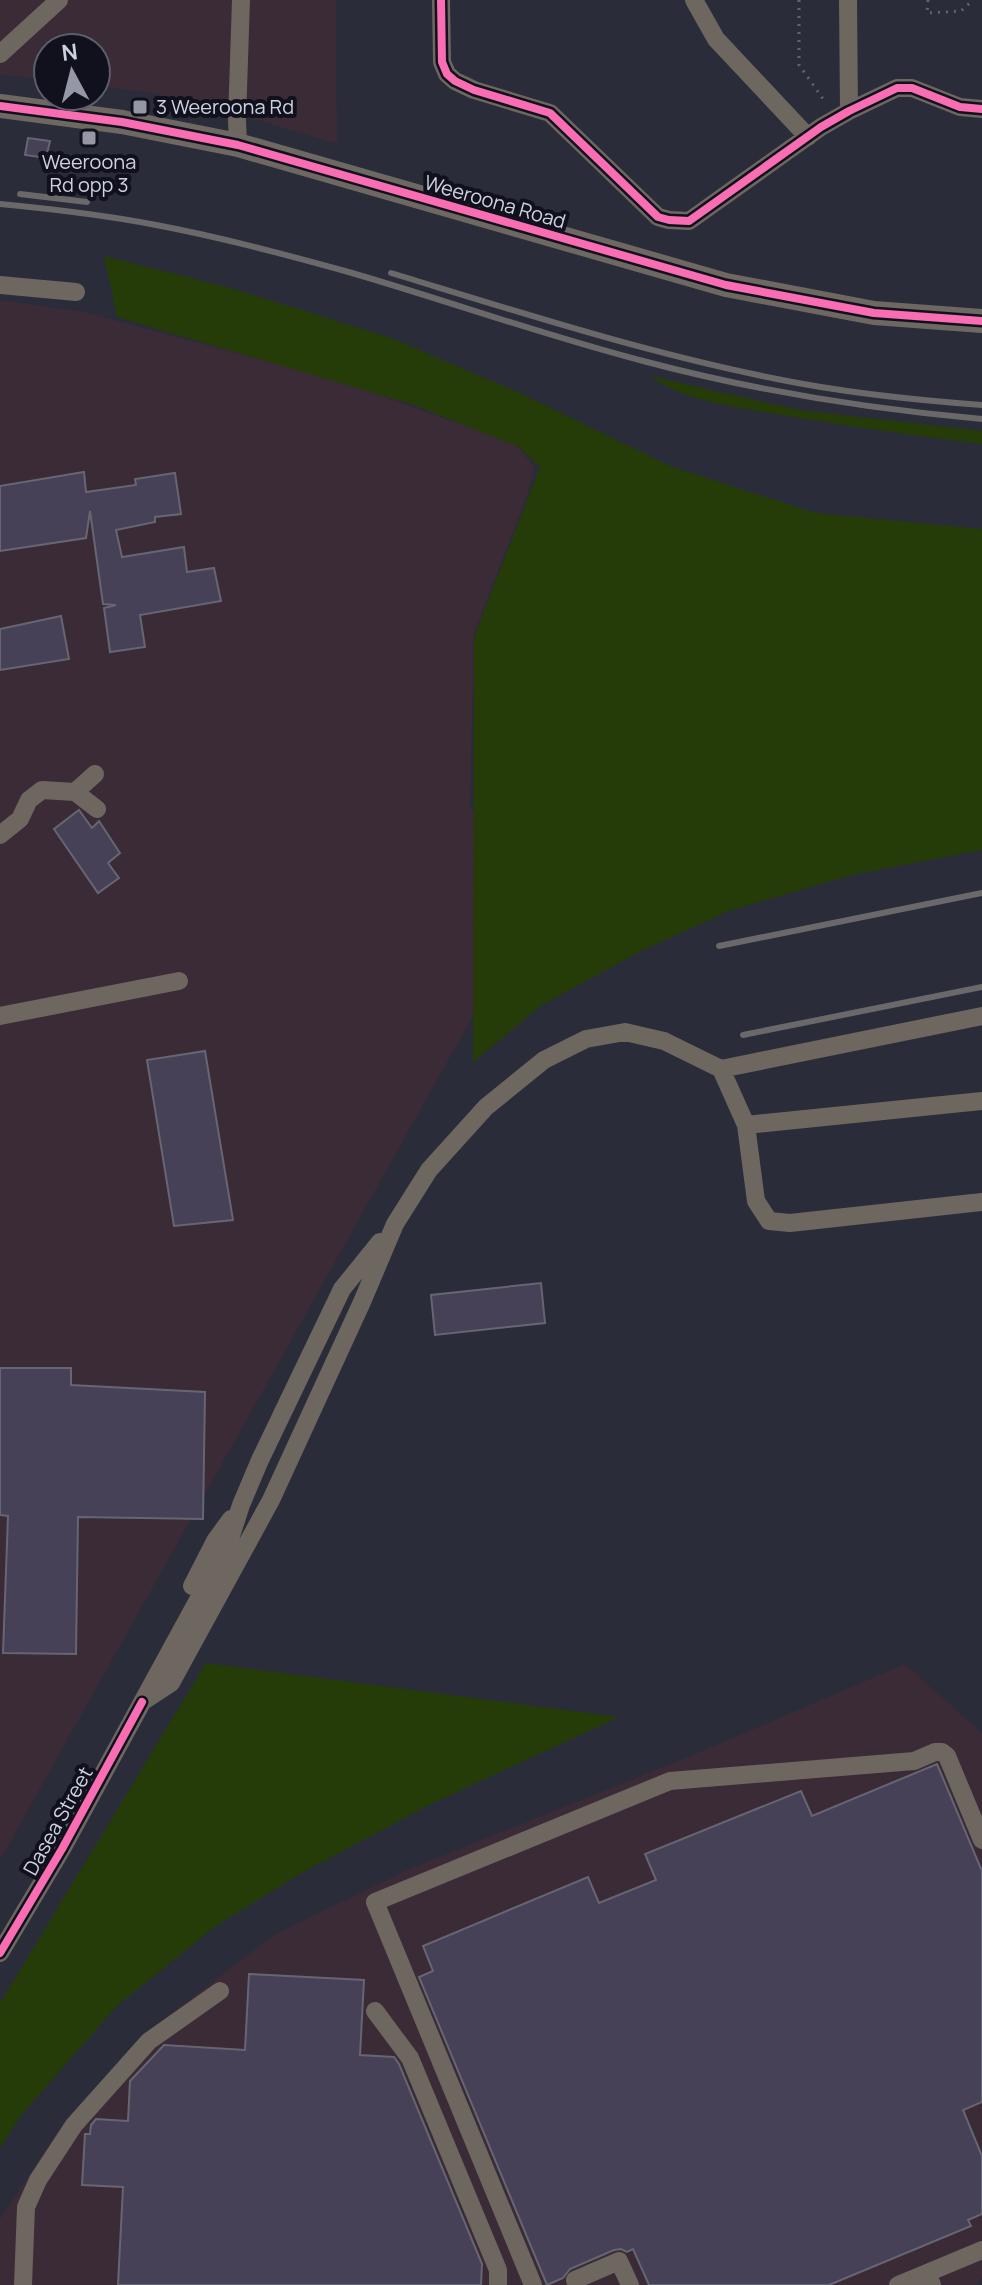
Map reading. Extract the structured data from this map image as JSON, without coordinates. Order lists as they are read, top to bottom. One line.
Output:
{"streets":{"main road":["Weeroona Road"],"street":["Dasea Street"]},"places":{"transit":["3 Weeroona Rd","Weeroona Rd opp 3"]},"north":"top"}
